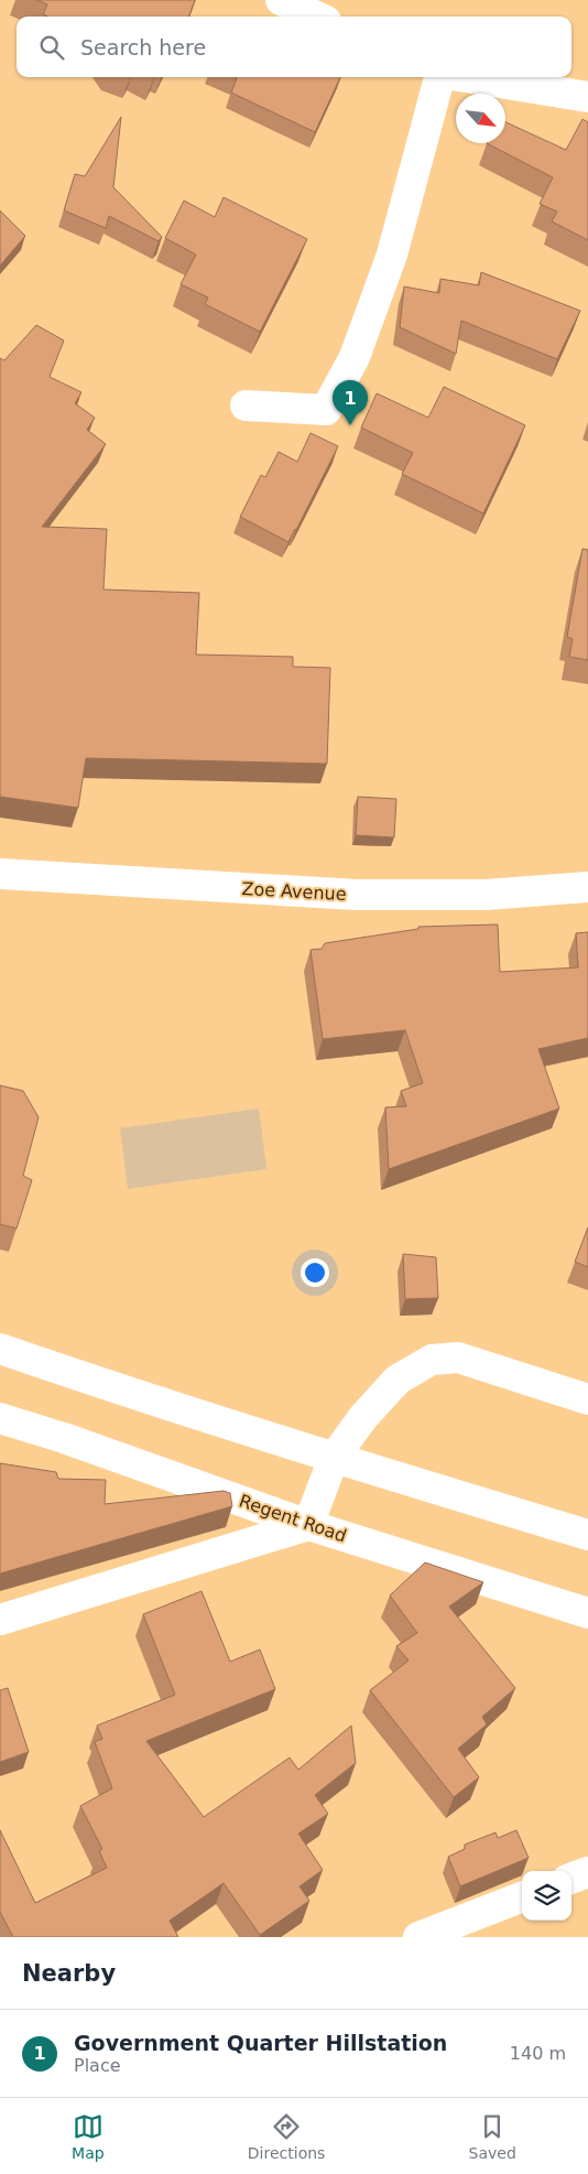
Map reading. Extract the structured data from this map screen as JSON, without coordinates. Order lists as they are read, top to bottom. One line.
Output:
{"streets":{"street":["Zoe Avenue","Regent Road"]},"north":"bottom right","page":{"search":"Search here","pins":"1","heading":"Nearby","list":[{"mark":"1","name":"Government Quarter Hillstation","note":"Place","value":"140 m"}],"nav":["Map","Directions","Saved"]}}
